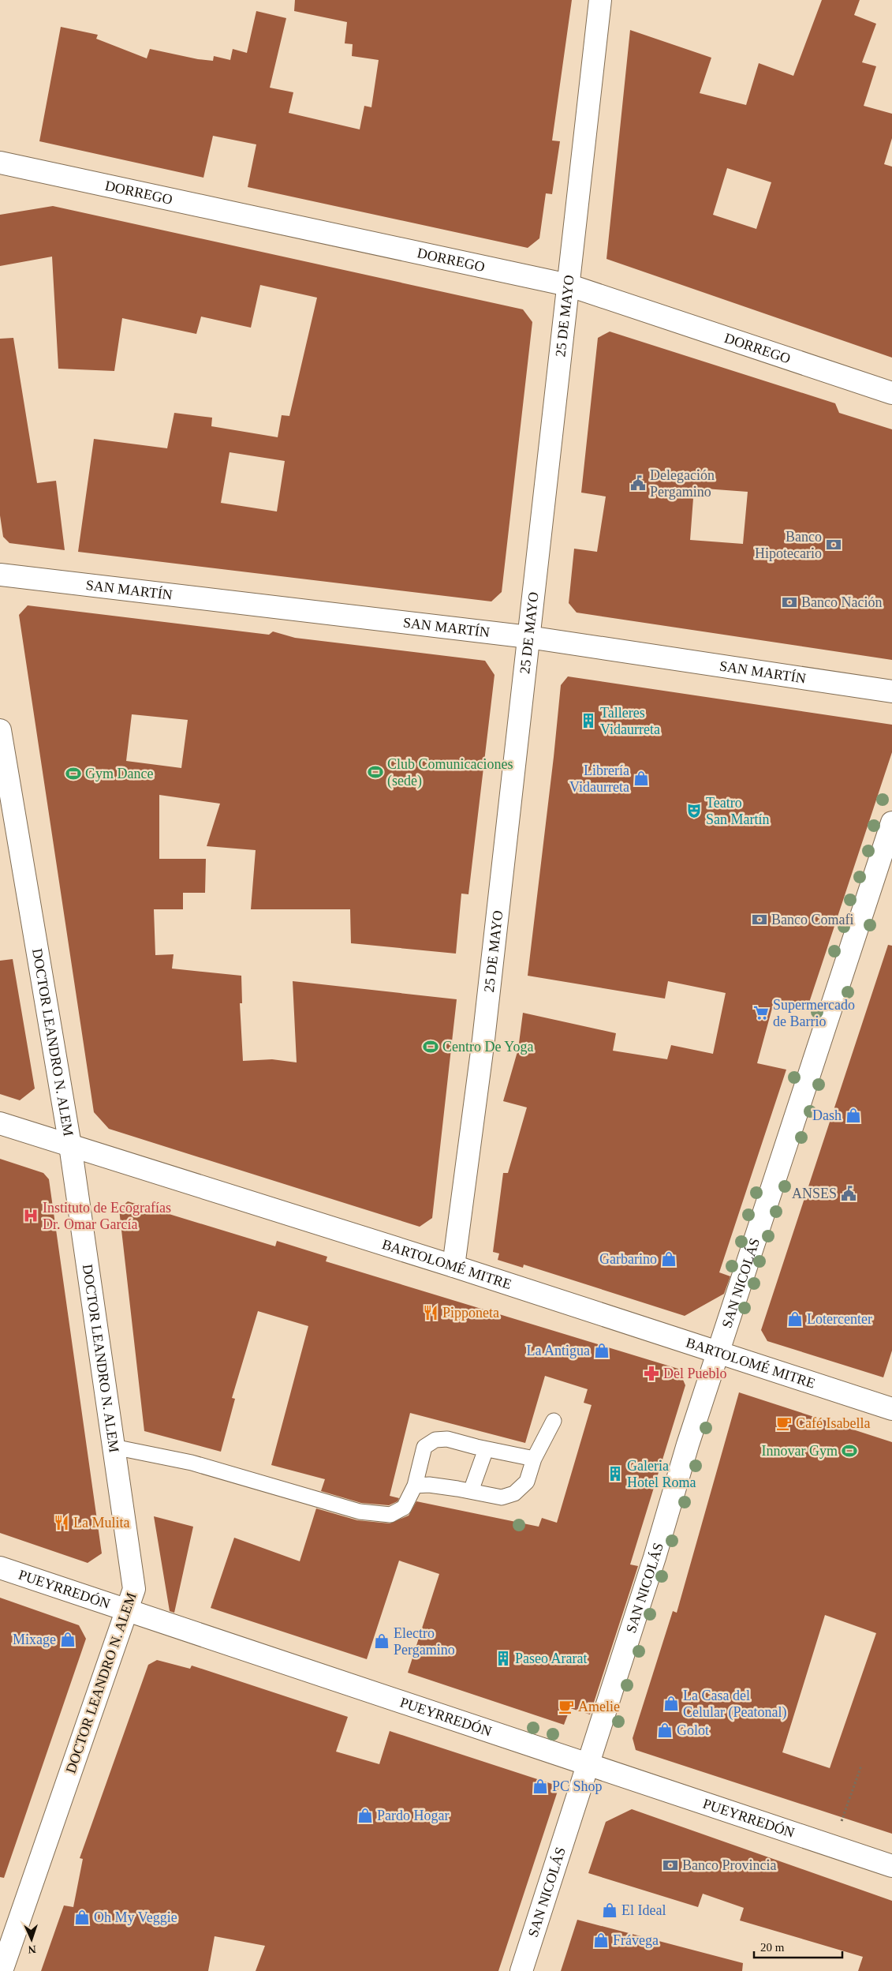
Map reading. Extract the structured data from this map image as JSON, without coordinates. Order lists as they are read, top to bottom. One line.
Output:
{"streets":{"street":["DORREGO","25 DE MAYO","SAN MARTÍN","DOCTOR LEANDRO N. ALEM","BARTOLOMÉ MITRE","SAN NICOLÁS","PUEYRREDÓN"]},"crossings":[["DORREGO","25 DE MAYO"],["25 DE MAYO","SAN MARTÍN"],["25 DE MAYO","BARTOLOMÉ MITRE"],["DOCTOR LEANDRO N. ALEM","BARTOLOMÉ MITRE"],["DOCTOR LEANDRO N. ALEM","PUEYRREDÓN"],["BARTOLOMÉ MITRE","SAN NICOLÁS"],["SAN NICOLÁS","PUEYRREDÓN"]],"places":{"public building":["Delegación Pergamino","ANSES"],"bank":["Banco Hipotecario","Banco Nación","Banco Comafi","Banco Provincia"],"building":["Talleres Vidaurreta","Galeria Hotel Roma","Paseo Ararat"],"sports":["Club Comunicaciones (sede)","Gym Dance","Centro De Yoga","Innovar Gym"],"shop":["Librería Vidaurreta","Dash","Garbarino","Lotercenter","La Antigua","Mixage","Electro Pergamino","La Casa del Celular (Peatonal)","Golot","PC Shop","Pardo Hogar","El Ideal","Oh My Veggie","Frávega"],"theatre":["Teatro San Martín"],"supermarket":["Supermercado de Barrio"],"hospital":["Instituto de Ecografías Dr. Omar García"],"restaurant":["Pipponeta","La Mulita"],"pharmacy":["Del Pueblo"],"cafe":["Café Isabella","Amelie"]},"scale_bar":"20 m","north":"bottom"}
